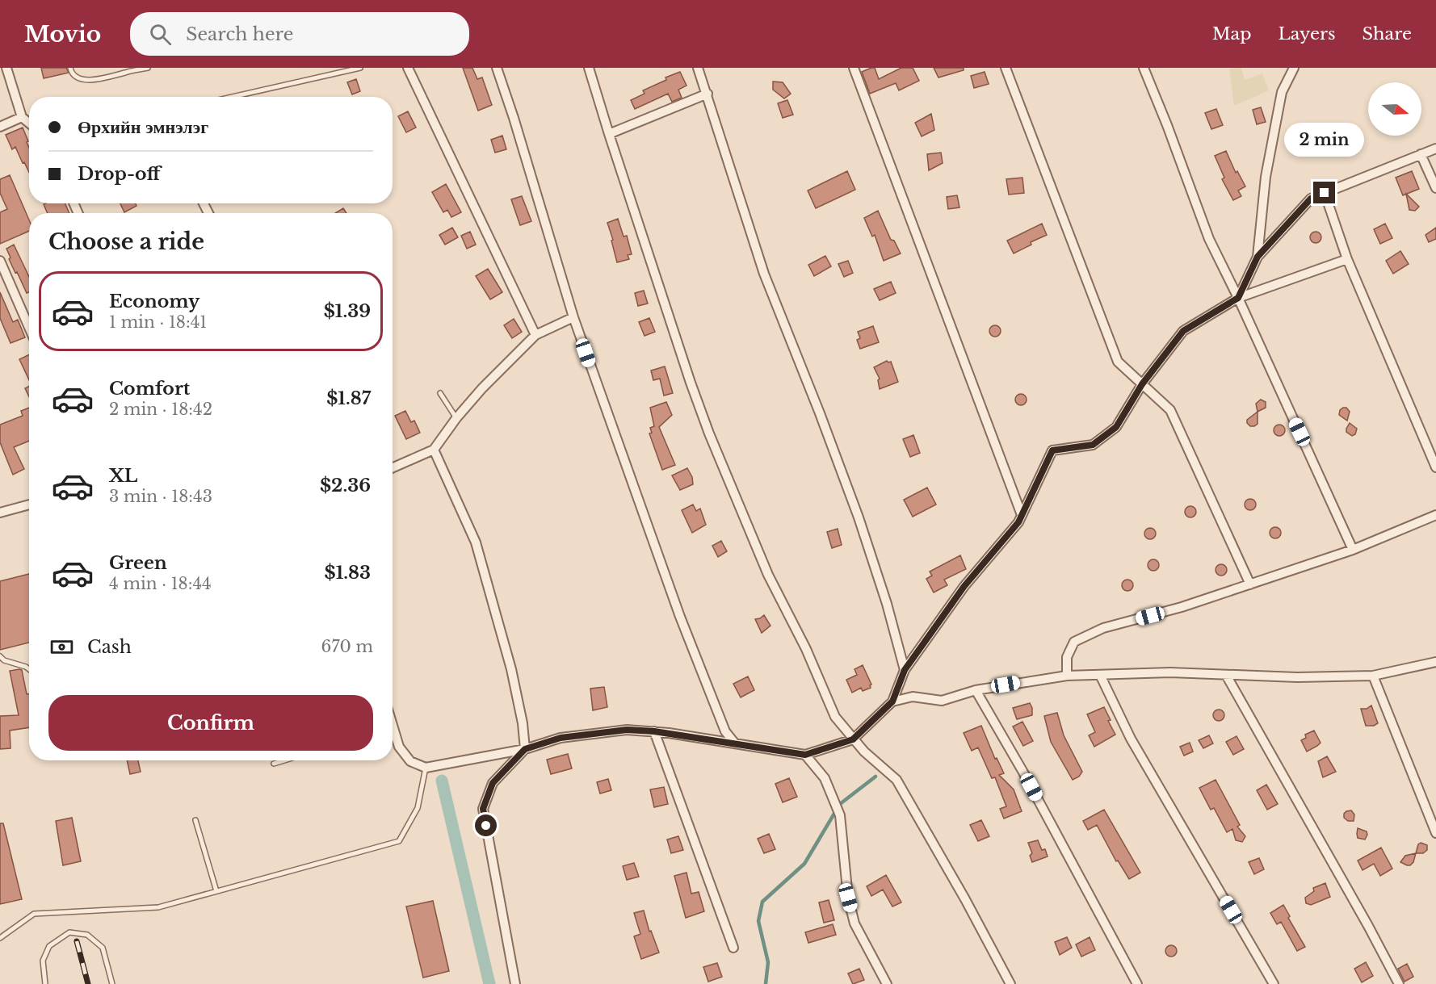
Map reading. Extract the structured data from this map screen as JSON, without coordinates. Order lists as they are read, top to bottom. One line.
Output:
{"north":"right","page":{"header":"Movio","search":"Search here","nav":["Map","Layers","Share"],"banner":["Өрхийн эмнэлэг","Drop-off"],"bubble":"2 min","heading":"Choose a ride","list":[{"name":"Economy","note":"1 min · 18:41","value":"$1.39"},{"name":"Comfort","note":"2 min · 18:42","value":"$1.87"},{"name":"XL","note":"3 min · 18:43","value":"$2.36"},{"name":"Green","note":"4 min · 18:44","value":"$1.83"}],"pay":["Cash","670 m"],"buttons":"Confirm"}}
